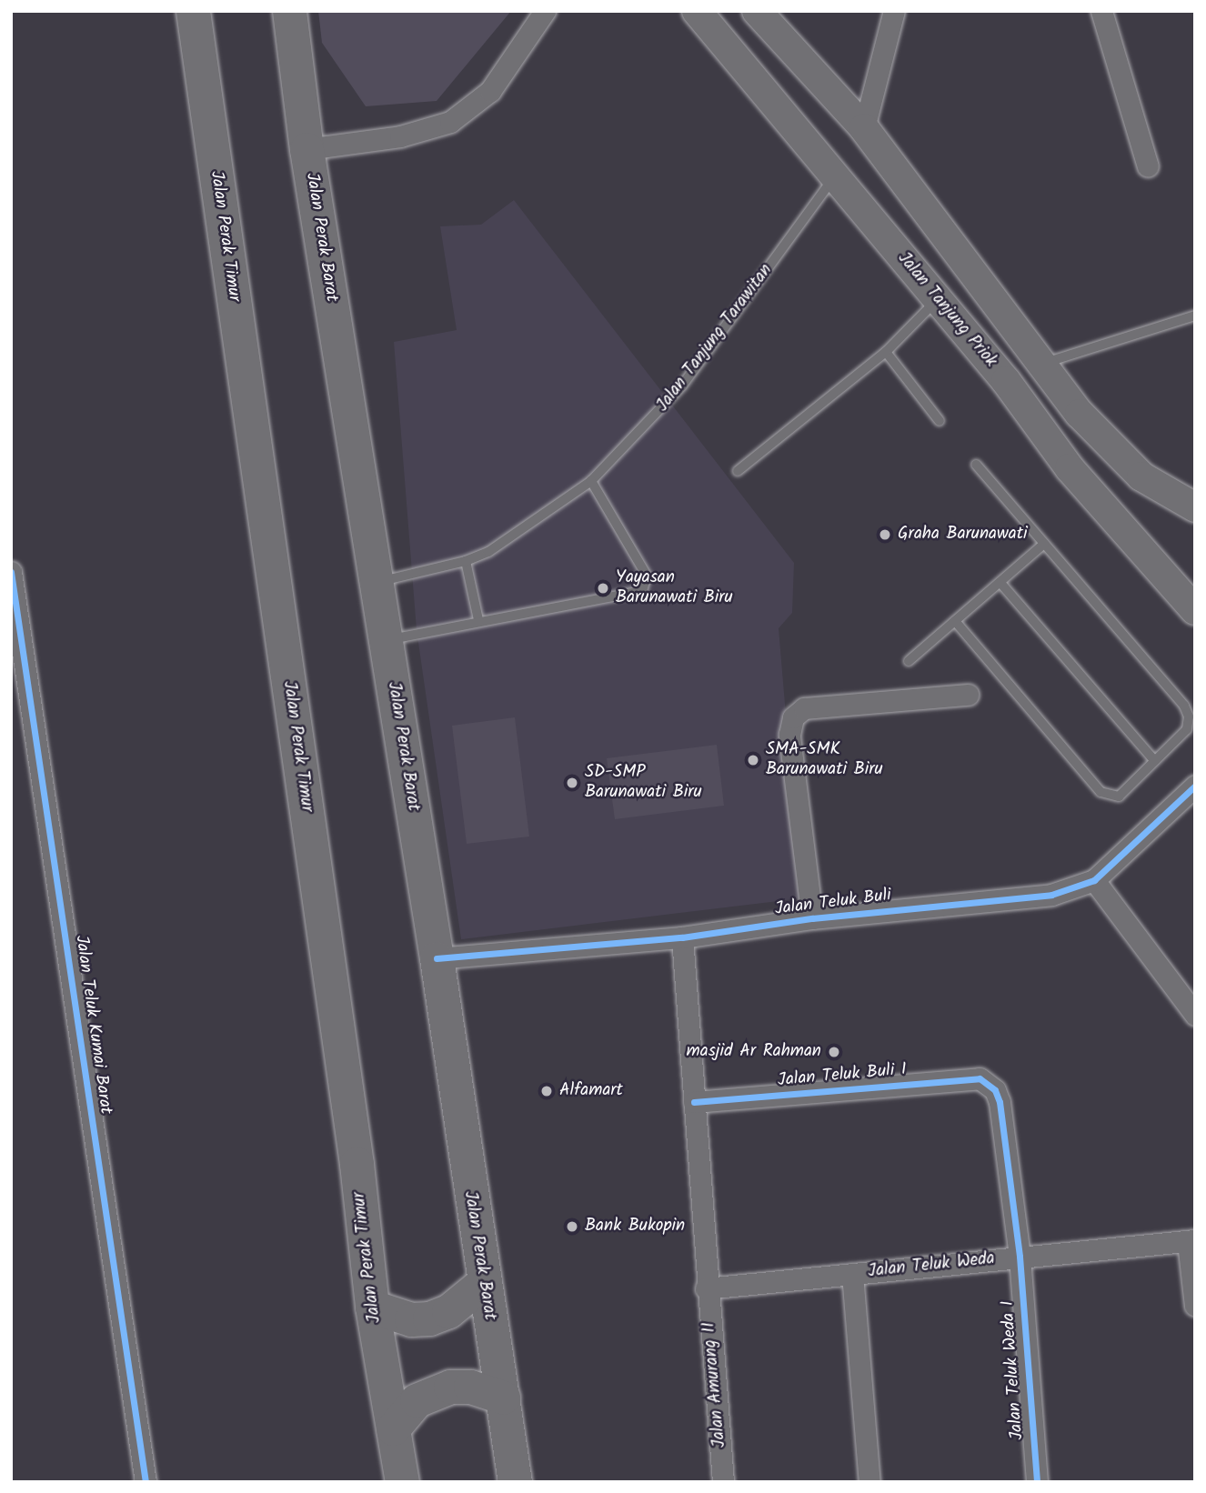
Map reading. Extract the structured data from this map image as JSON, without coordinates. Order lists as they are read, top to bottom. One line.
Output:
{"streets":{"highway":["Jalan Perak Timur","Jalan Perak Barat"],"main road":["Jalan Tanjung Priok"],"street":["Jalan Teluk Buli","Jalan Teluk Kumai Barat","Jalan Teluk Buli I","Jalan Teluk Weda","Jalan Teluk Weda I","Jalan Amurang II"],"lane":["Jalan Tanjung Tarawitan"]},"crossings":[["Jalan Perak Barat","Jalan Tanjung Tarawitan"],["Jalan Perak Barat","Jalan Teluk Buli"],["Jalan Tanjung Priok","Jalan Tanjung Tarawitan"],["Jalan Teluk Buli","Jalan Amurang II"],["Jalan Teluk Buli I","Jalan Teluk Weda"],["Jalan Teluk Buli I","Jalan Teluk Weda I"],["Jalan Teluk Buli I","Jalan Amurang II"],["Jalan Teluk Weda","Jalan Teluk Weda I"],["Jalan Teluk Weda","Jalan Amurang II"]],"places":["Graha Barunawati","Yayasan Barunawati Biru","SMA-SMK Barunawati Biru","SD-SMP Barunawati Biru","masjid Ar Rahman","Alfamart","Bank Bukopin"]}
